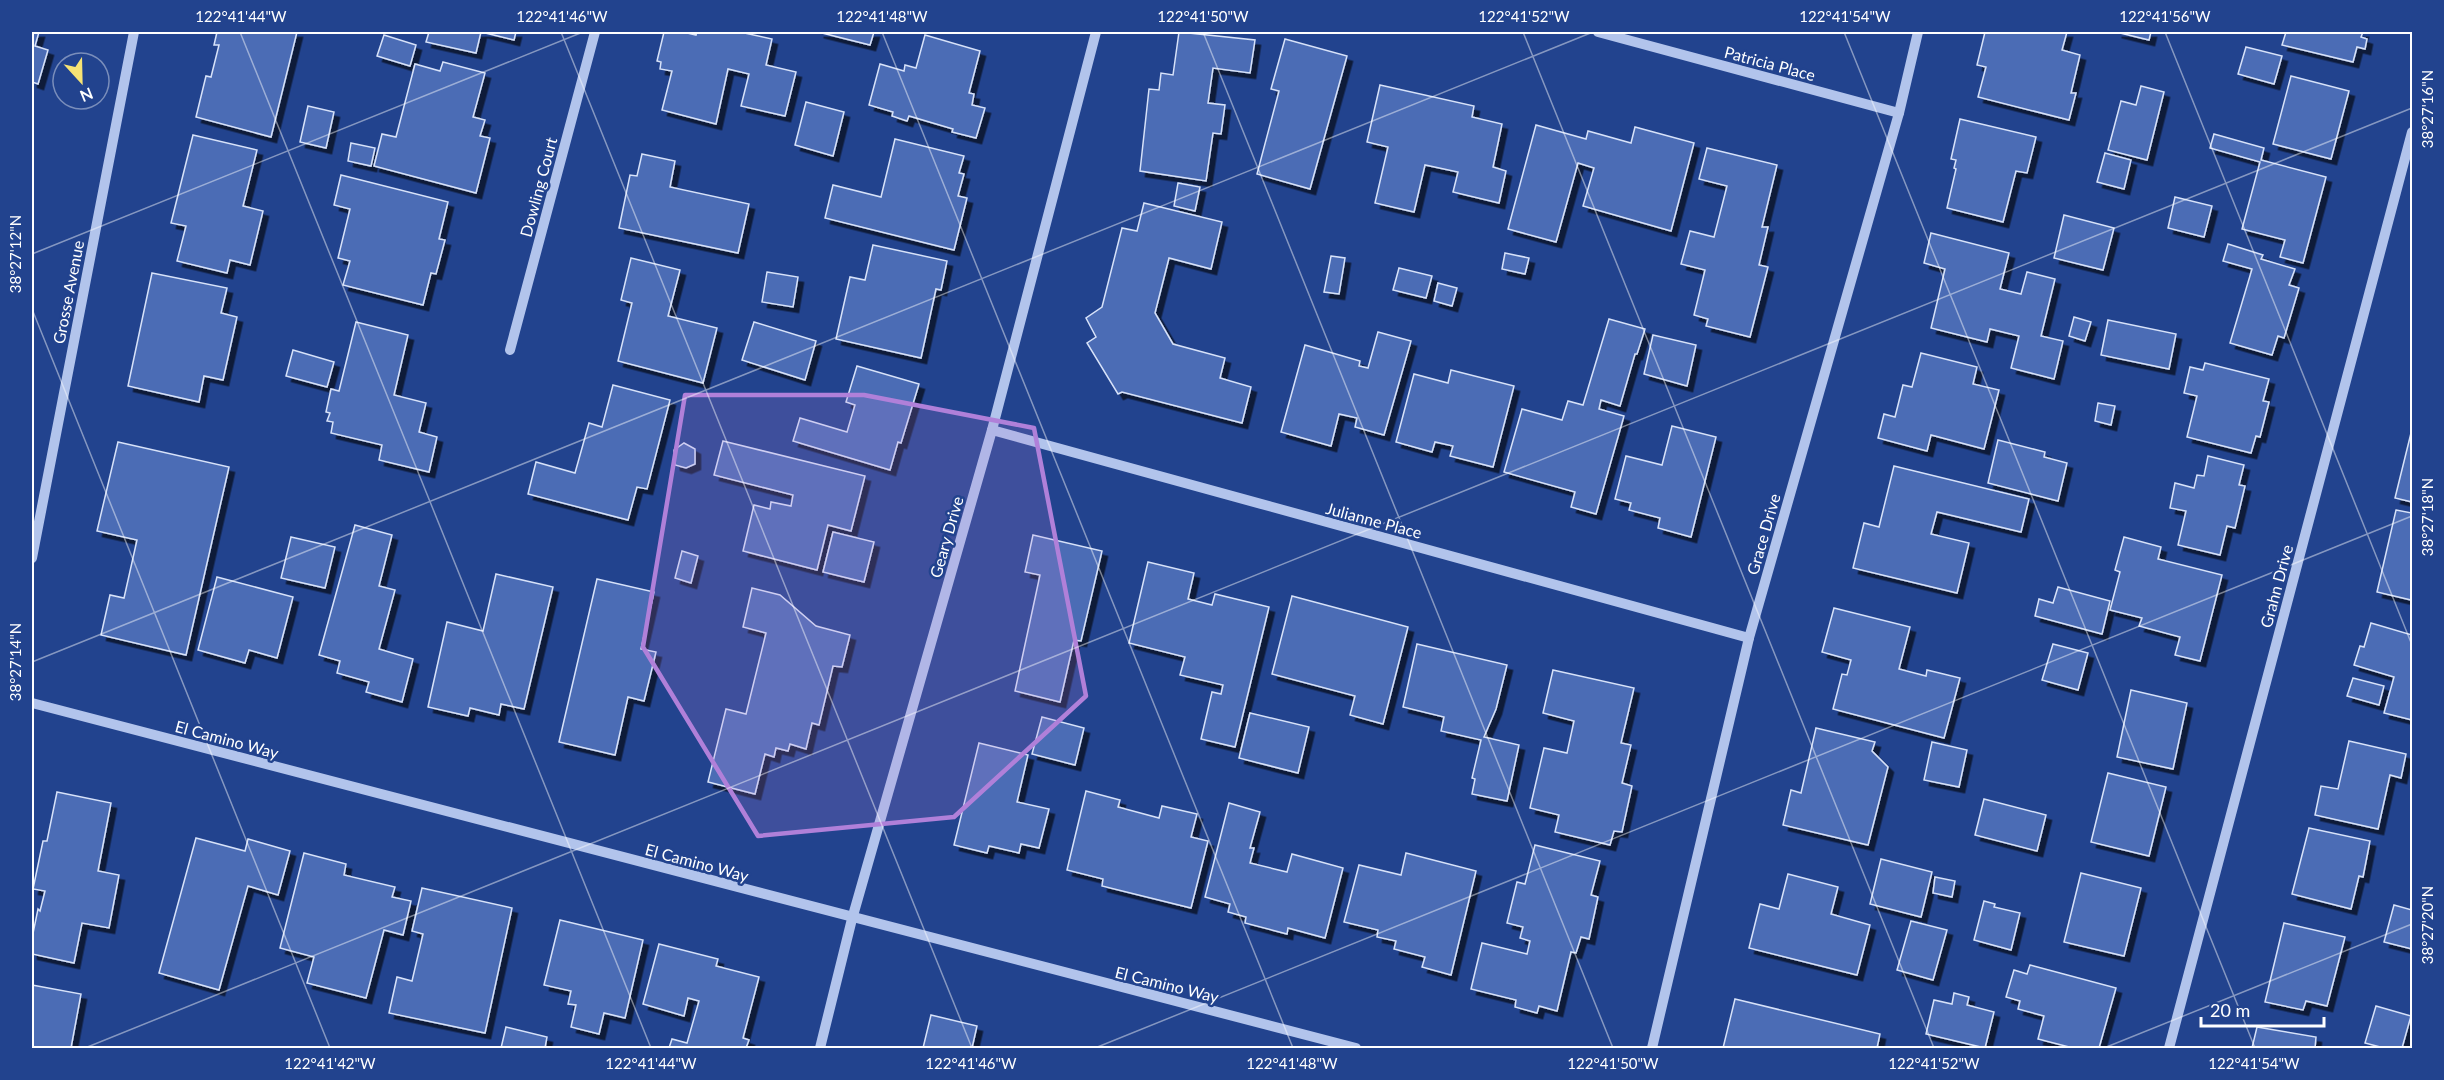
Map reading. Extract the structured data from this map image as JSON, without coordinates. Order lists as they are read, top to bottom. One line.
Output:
{"streets":{"street":["Patricia Place","Dowling Court","Grosse Avenue","Julianne Place","Grace Drive","Geary Drive","Grahn Drive","El Camino Way"]},"crossings":[["Patricia Place","Grace Drive"],["Julianne Place","Grace Drive"],["Julianne Place","Geary Drive"],["Geary Drive","El Camino Way"]],"scale_bar":"20 m","north":"bottom","coordinates":["122°41'44\"W","122°41'46\"W","122°41'48\"W","122°41'50\"W","122°41'52\"W","122°41'54\"W","122°41'56\"W","38°27'16\"N","38°27'12\"N","38°27'18\"N","38°27'14\"N","38°27'20\"N","122°41'42\"W"]}
